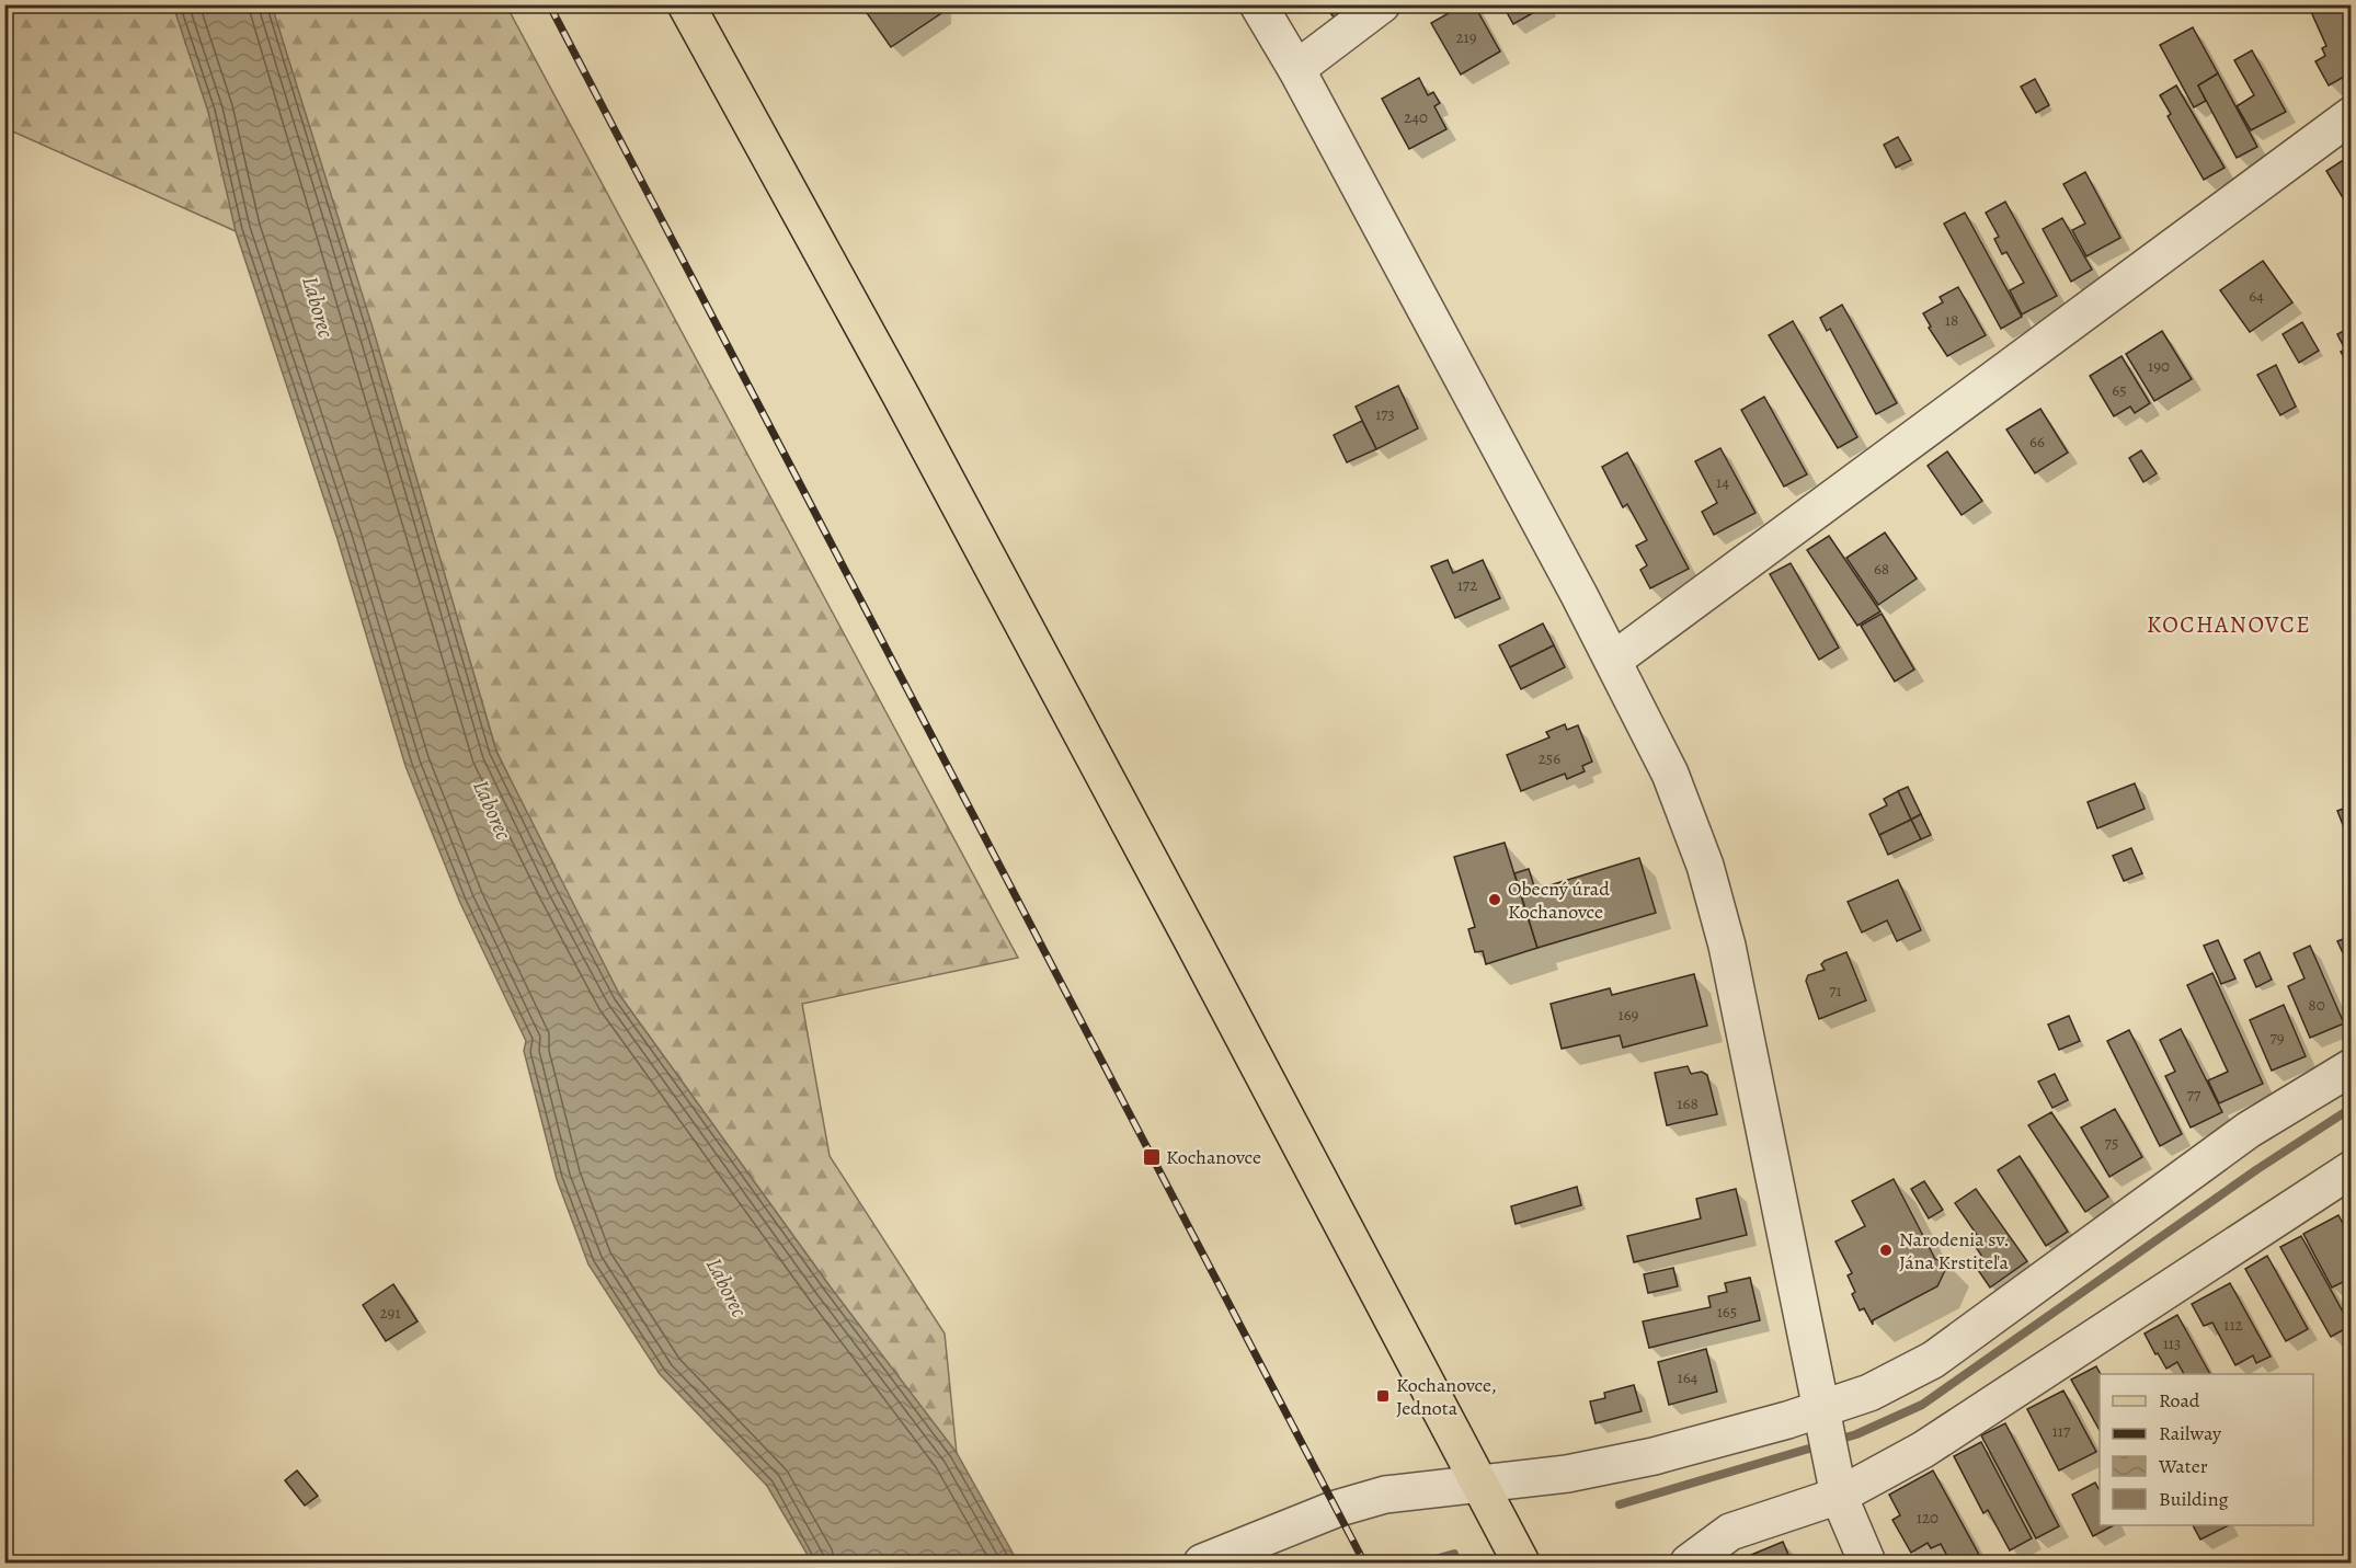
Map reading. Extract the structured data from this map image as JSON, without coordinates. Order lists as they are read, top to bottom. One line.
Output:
{"districts":["KOCHANOVCE"],"water":["Laborec"],"places":{"other":["Obecný úrad Kochanovce","Narodenia sv. Jána Krstiteľa"],"transit":["Kochanovce","Kochanovce, Jednota"]},"house_numbers":["219","240","64","18","190","65","173","66","14","68","172","256","71","80","169","79","77","168","75","165","291","112","113","164","117","120"],"legend":["Road","Railway","Water","Building"]}
